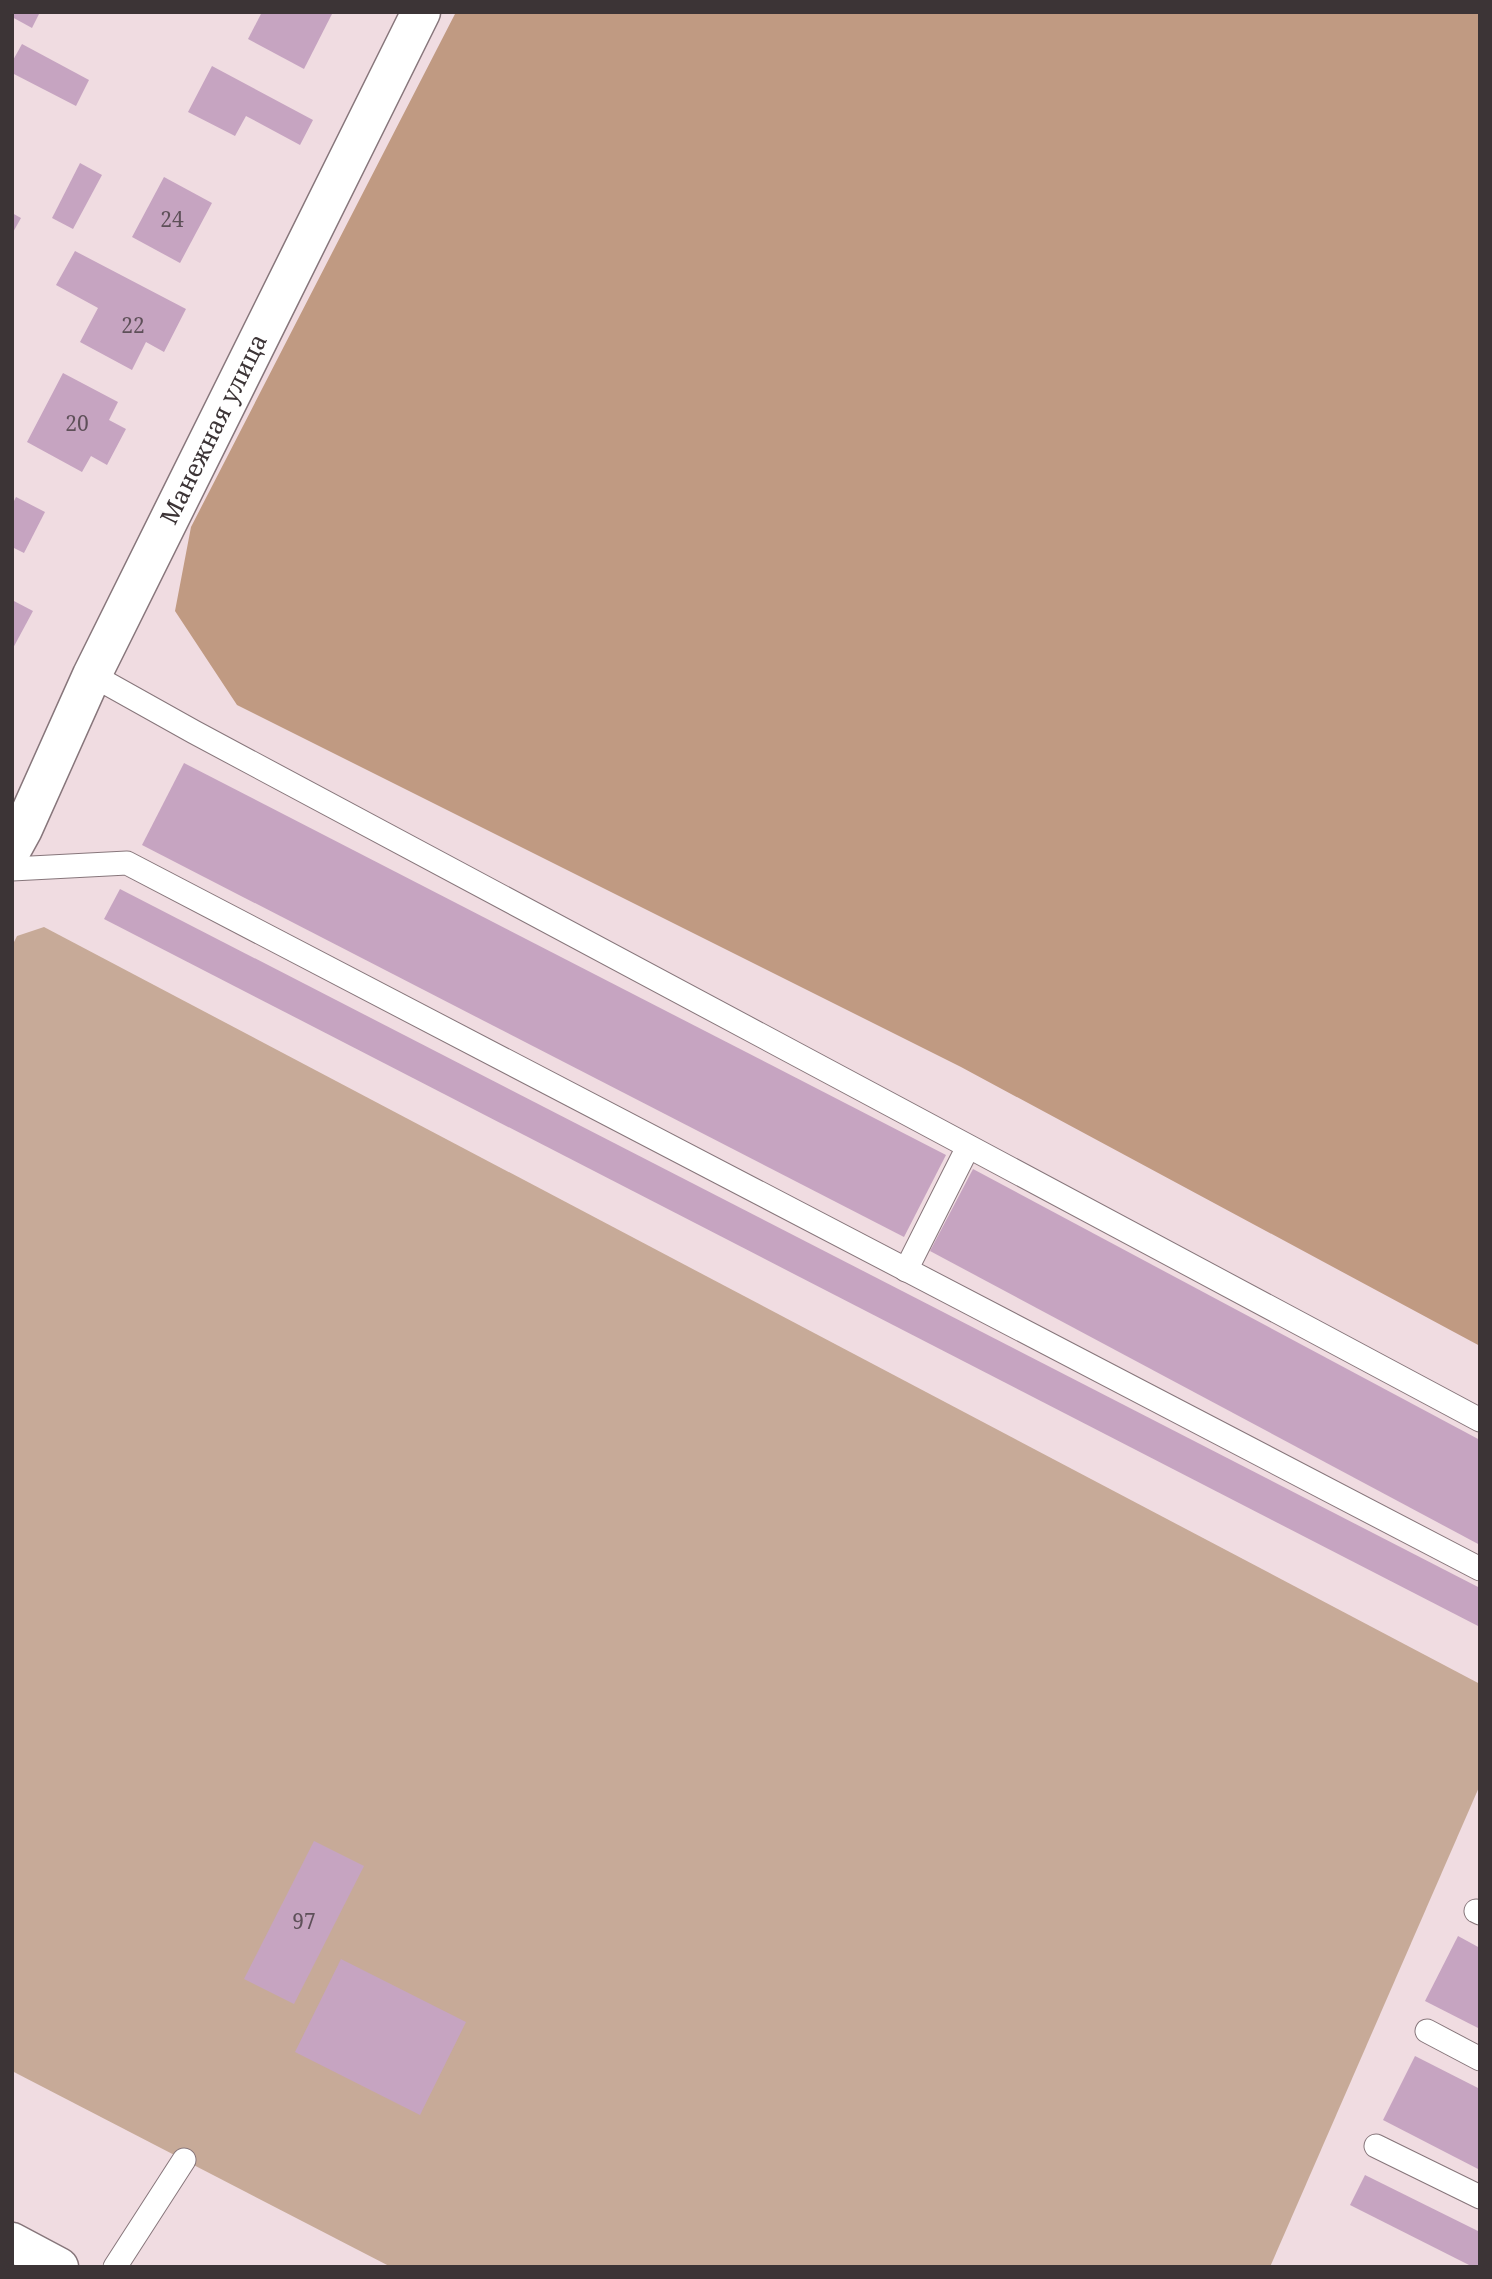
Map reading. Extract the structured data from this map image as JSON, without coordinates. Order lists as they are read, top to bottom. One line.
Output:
{"streets":{"street":["Манежная улица"]},"house_numbers":["24","22","20","97"]}
